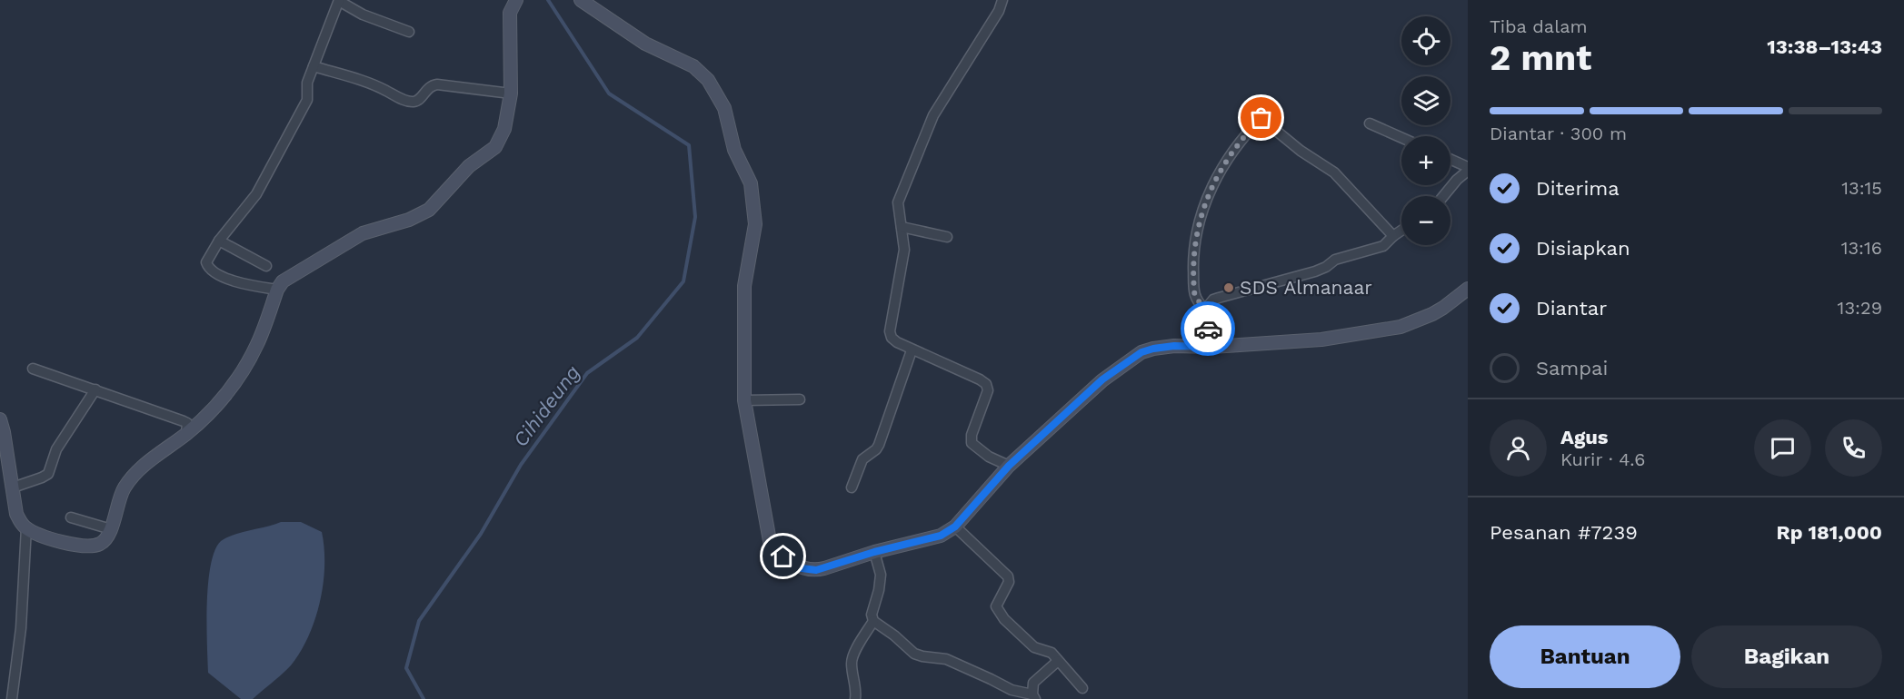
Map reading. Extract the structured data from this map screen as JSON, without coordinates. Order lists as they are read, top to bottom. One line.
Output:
{"water":["Cihideung"],"places":["SDS Almanaar"],"page":{"heading":["2 mnt","Tiba dalam","13:38–13:43"],"panel":["Agus","Kurir · 4.6","Pesanan #7239","Rp 181,000"],"map_buttons":["+","−"],"bar":"Diantar · 300 m","list":[["Diterima","13:15"],["Disiapkan","13:16"],["Diantar","13:29"],"Sampai"],"buttons":["Bantuan","Bagikan"]}}
